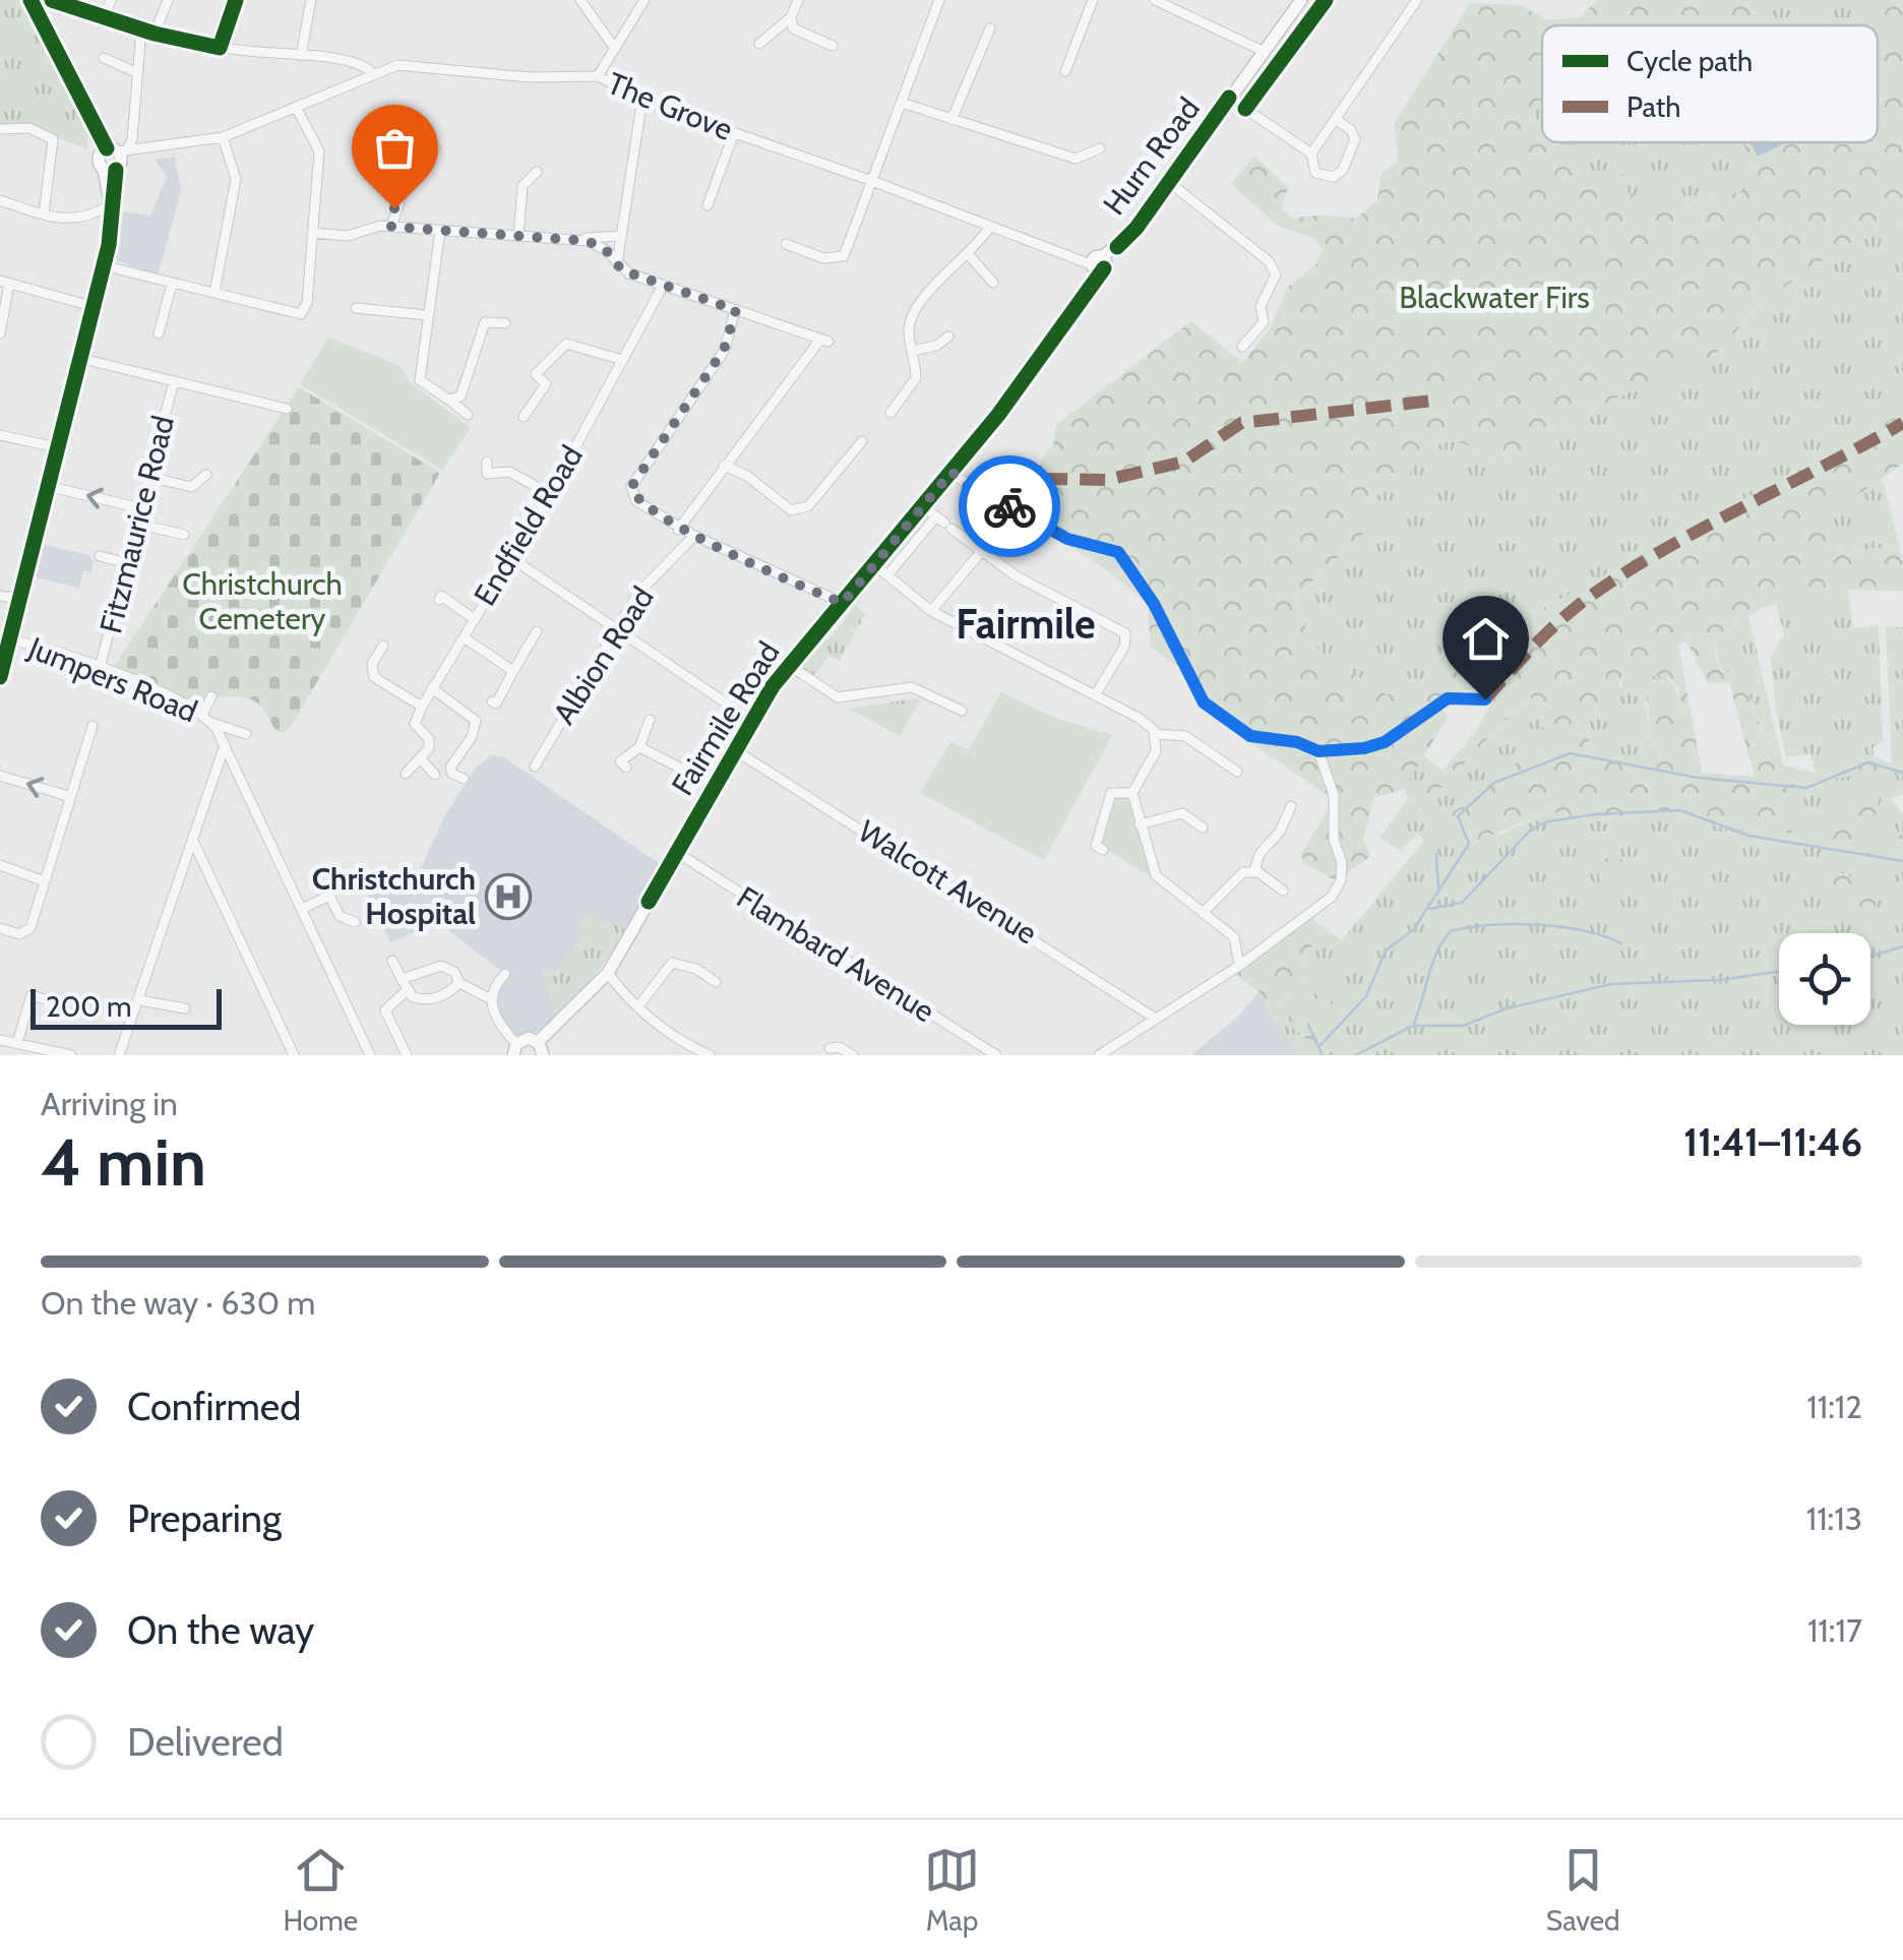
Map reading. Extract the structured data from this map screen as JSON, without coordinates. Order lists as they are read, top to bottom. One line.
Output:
{"streets":{"main road":["Hurn Road","Fairmile Road"],"street":["The Grove","Fitzmaurice Road","Endfield Road","Albion Road","Jumpers Road","Walcott Avenue","Flambard Avenue"]},"crossings":[["The Grove","Hurn Road"],["The Grove","Fairmile Road"],["Hurn Road","Fairmile Road"],["Fitzmaurice Road","Jumpers Road"],["Fairmile Road","Walcott Avenue"],["Fairmile Road","Flambard Avenue"]],"districts":["Fairmile"],"parks":["Blackwater Firs","Christchurch Cemetery"],"places":{"hospital":["Christchurch Hospital"]},"legend":["Cycle path","Path"],"scale_bar":"200 m","page":{"scale":"200 m","heading":["4 min","Arriving in","11:41–11:46"],"bar":"On the way · 630 m","list":[["Confirmed","11:12"],["Preparing","11:13"],["On the way","11:17"],"Delivered"],"tabs":["Home","Map","Saved"]}}
